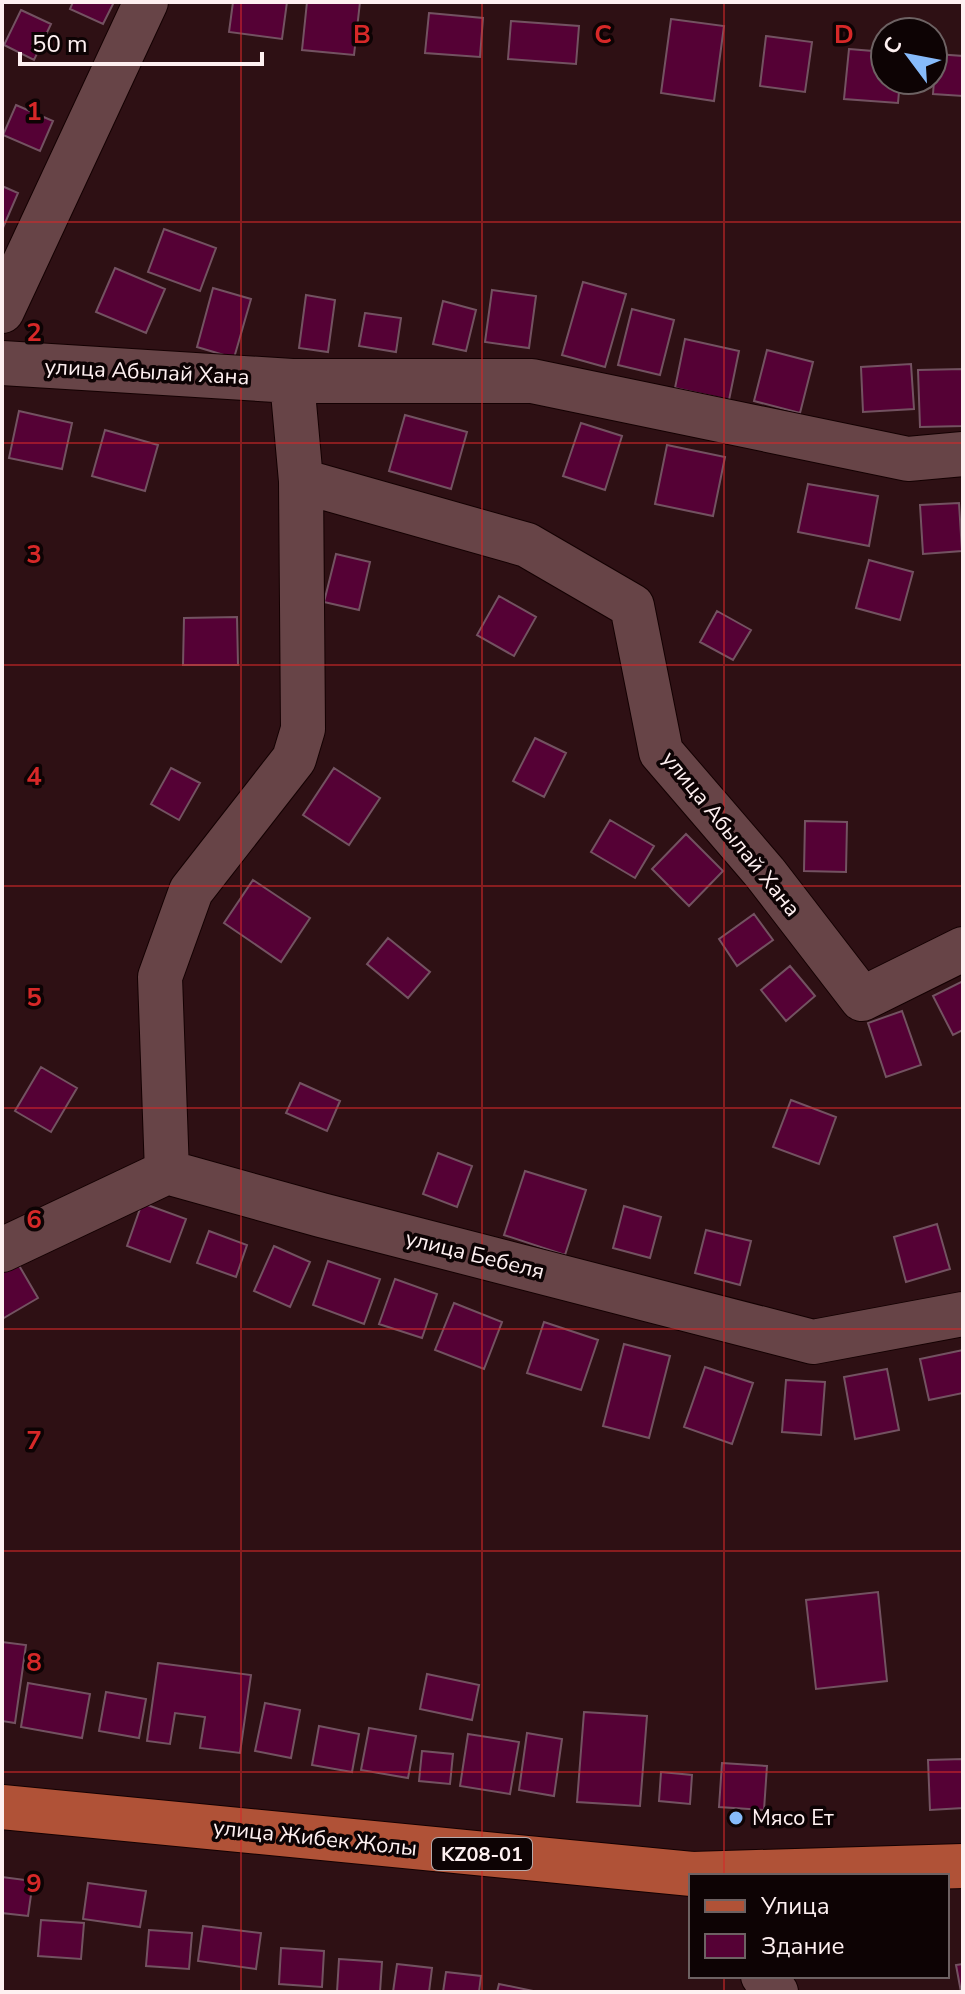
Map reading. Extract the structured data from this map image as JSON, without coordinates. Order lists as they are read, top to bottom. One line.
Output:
{"streets":{"main road":["улица Жибек Жолы","KZ08-01"],"street":["улица Абылай Хана","улица Бебеля"]},"places":["Мясо Ет"],"legend":["Улица","Здание"],"scale_bar":"50 m","north":"top left","grid":{"columns":["B","C","D"],"rows":["1","2","3","4","5","6","7","8","9"]}}
